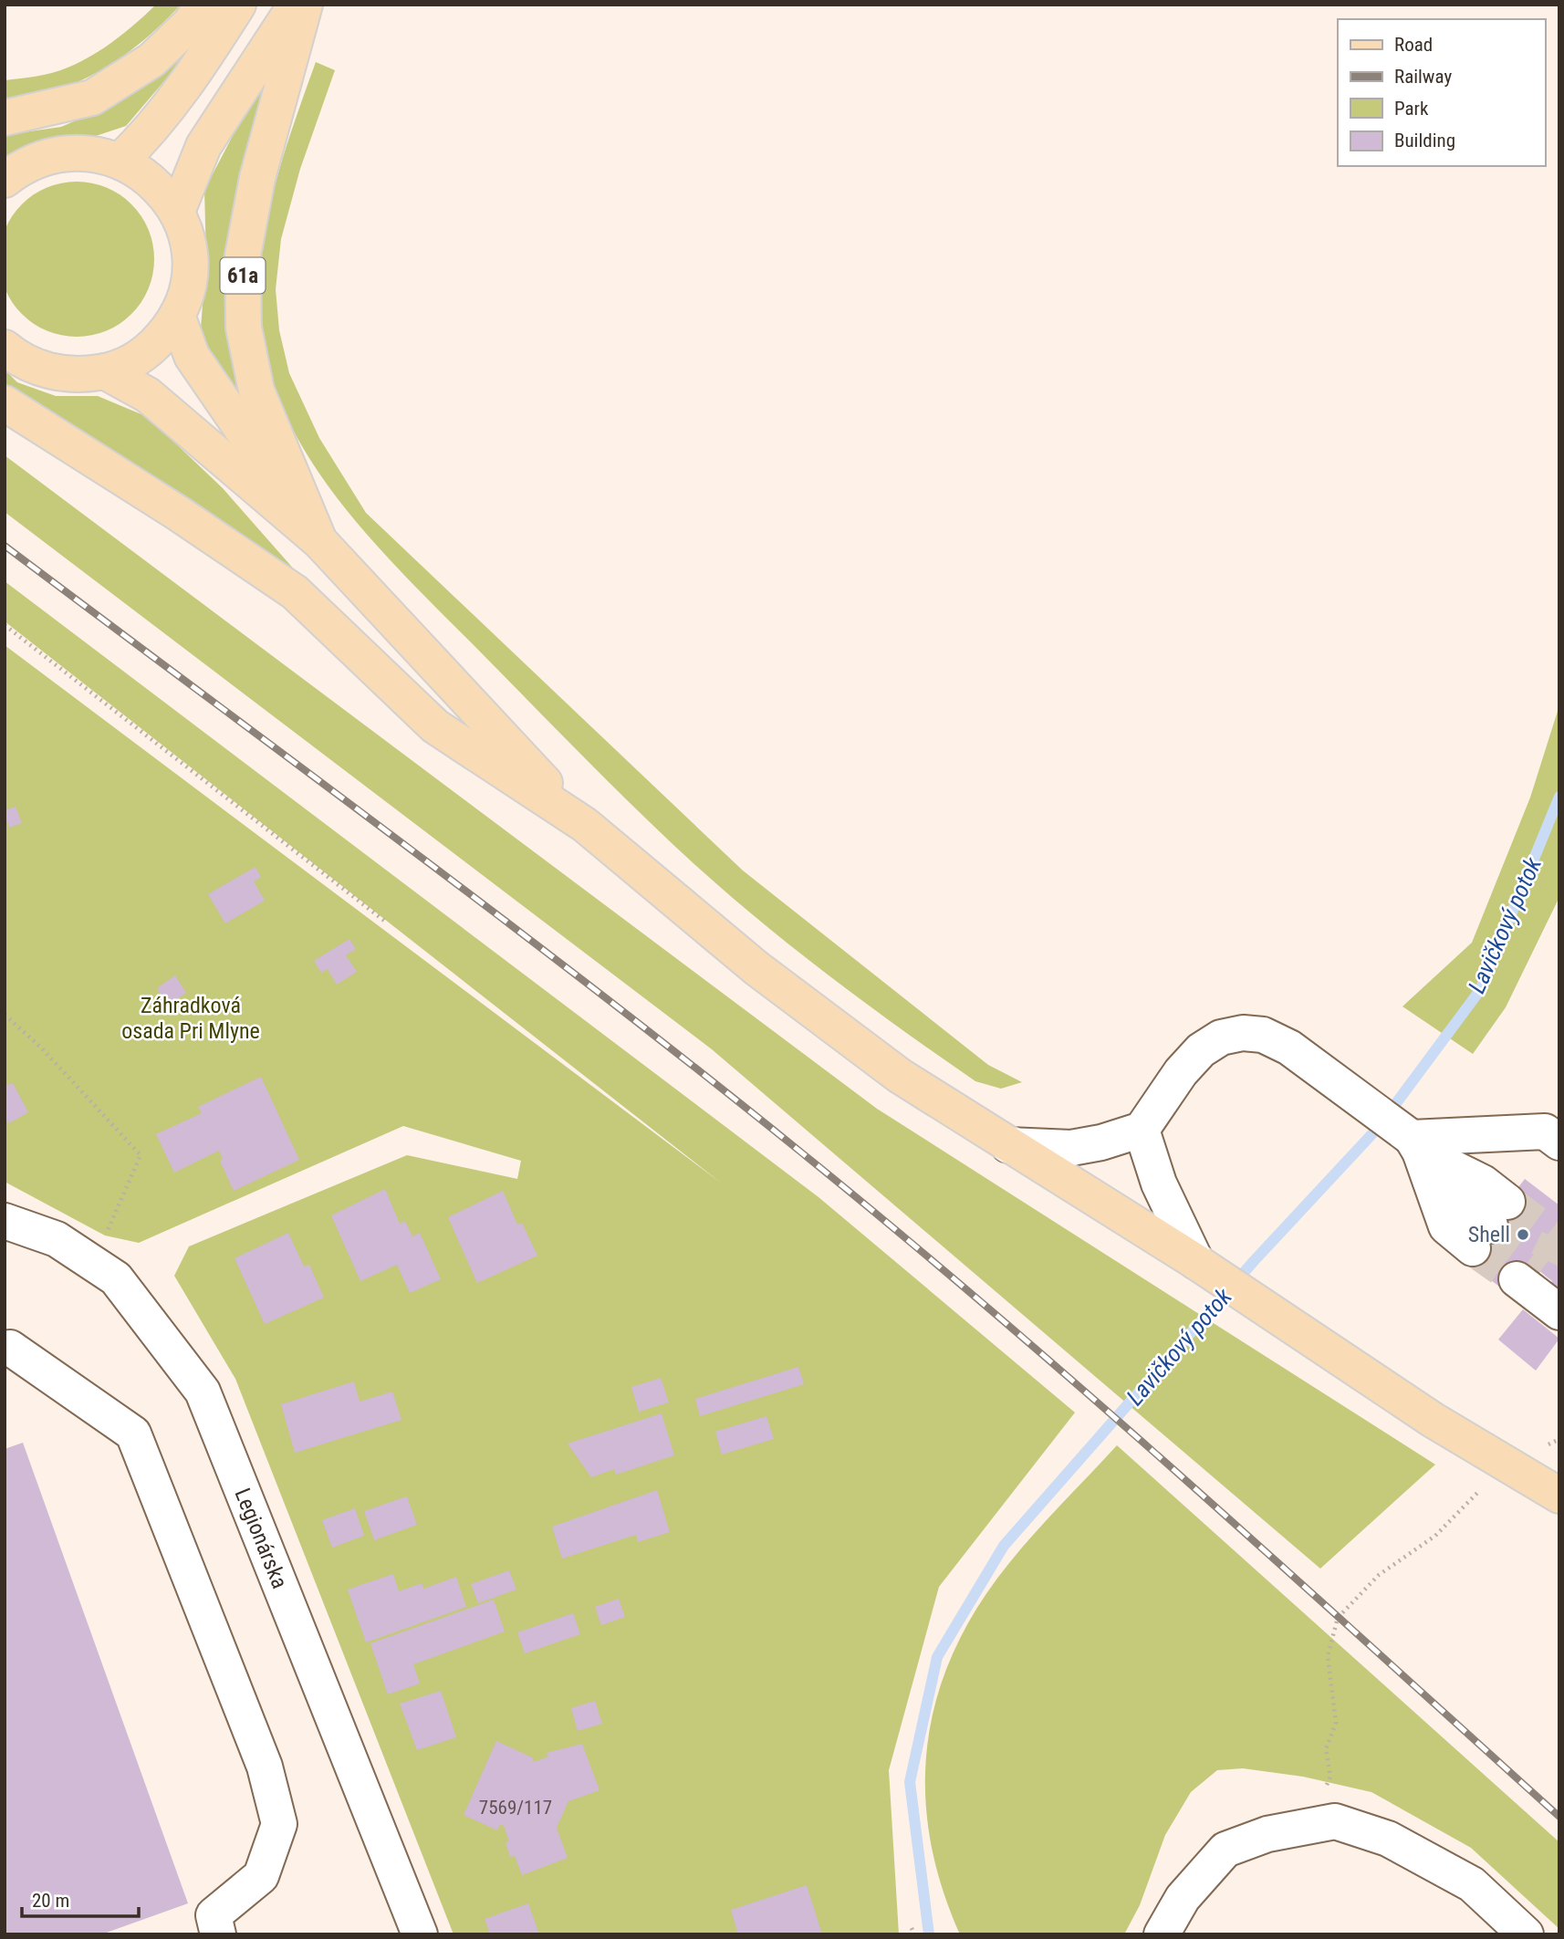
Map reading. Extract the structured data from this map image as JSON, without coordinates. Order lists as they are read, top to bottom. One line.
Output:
{"streets":{"main road":["61a"],"street":["Legionárska"]},"water":["Lavičkový potok"],"parks":["Záhradková osada Pri Mlyne"],"places":["Shell"],"house_numbers":["7569/117"],"legend":["Road","Railway","Park","Building"],"scale_bar":"20 m"}
